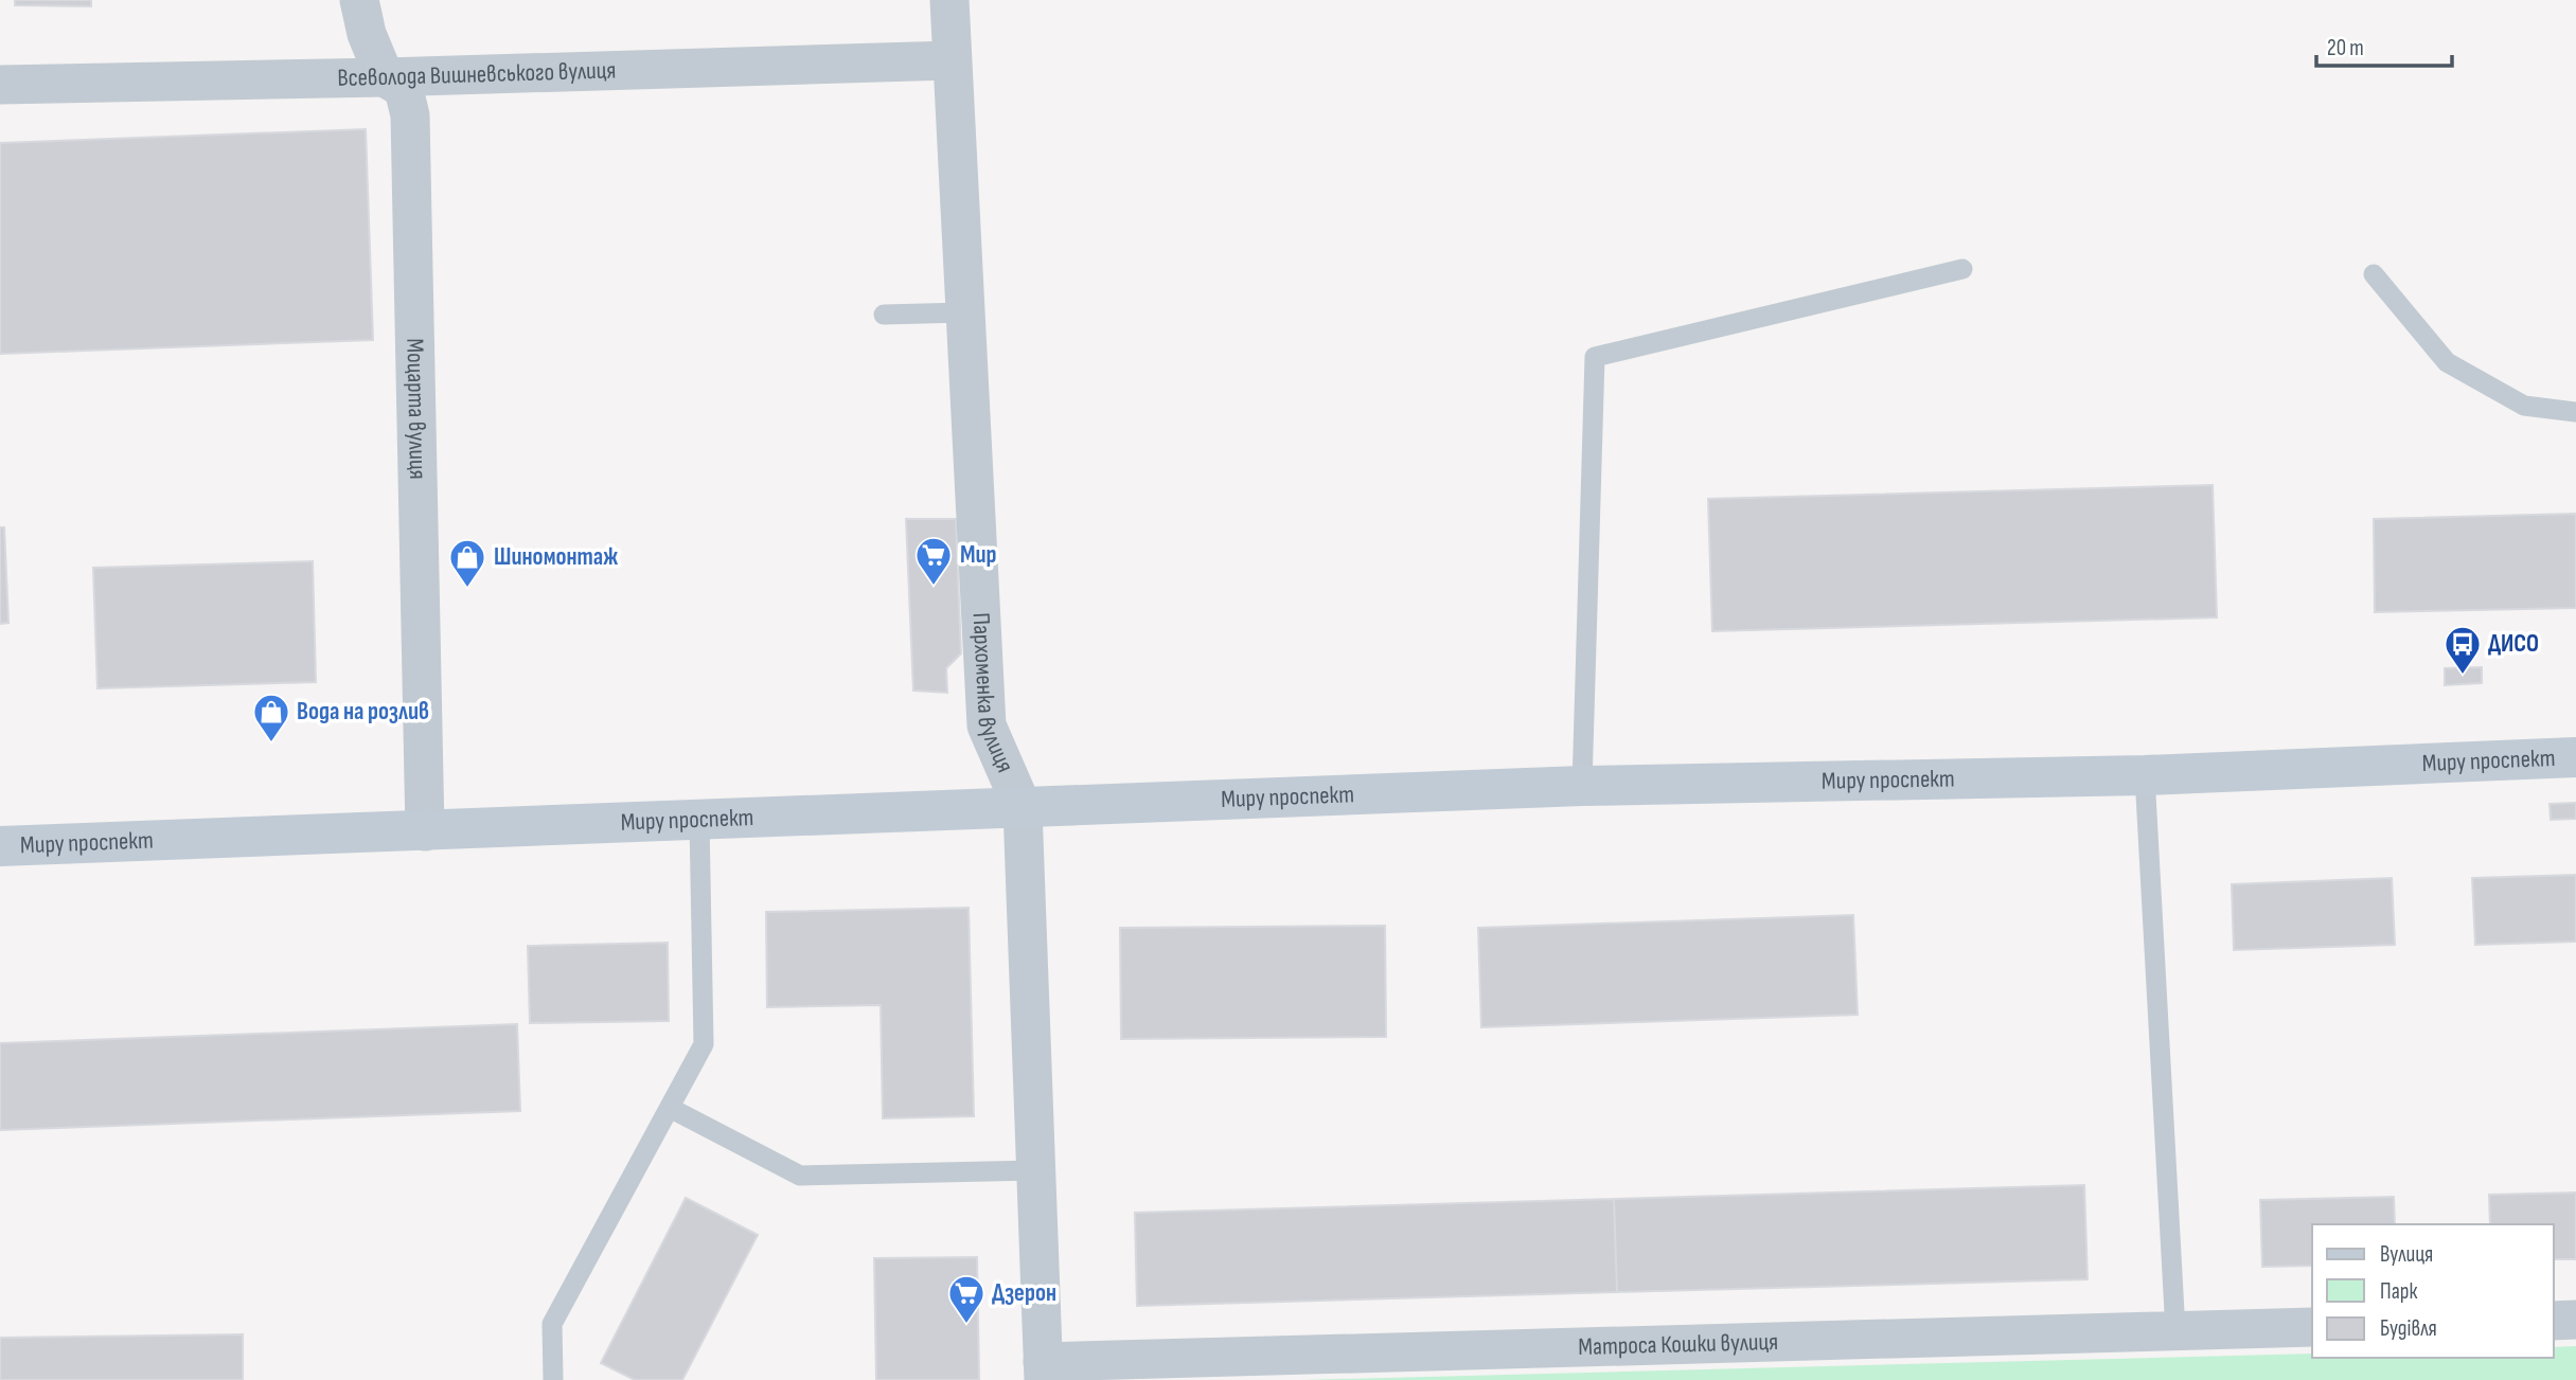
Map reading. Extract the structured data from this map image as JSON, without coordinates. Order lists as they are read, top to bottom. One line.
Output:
{"streets":{"main road":["Миру проспект"],"street":["Всеволода Вишневського вулиця","Моцарта вулиця","Пархоменка вулиця","Матроса Кошки вулиця"]},"crossings":[["Всеволода Вишневського вулиця","Моцарта вулиця"],["Всеволода Вишневського вулиця","Пархоменка вулиця"],["Моцарта вулиця","Миру проспект"],["Пархоменка вулиця","Миру проспект"],["Пархоменка вулиця","Матроса Кошки вулиця"]],"places":{"supermarket":["Мир","Дзерон"],"shop":["Шиномонтаж","Вода на розлив"],"bus stop":["ДИСО"]},"legend":["Вулиця","Парк","Будівля"],"scale_bar":"20 m"}
